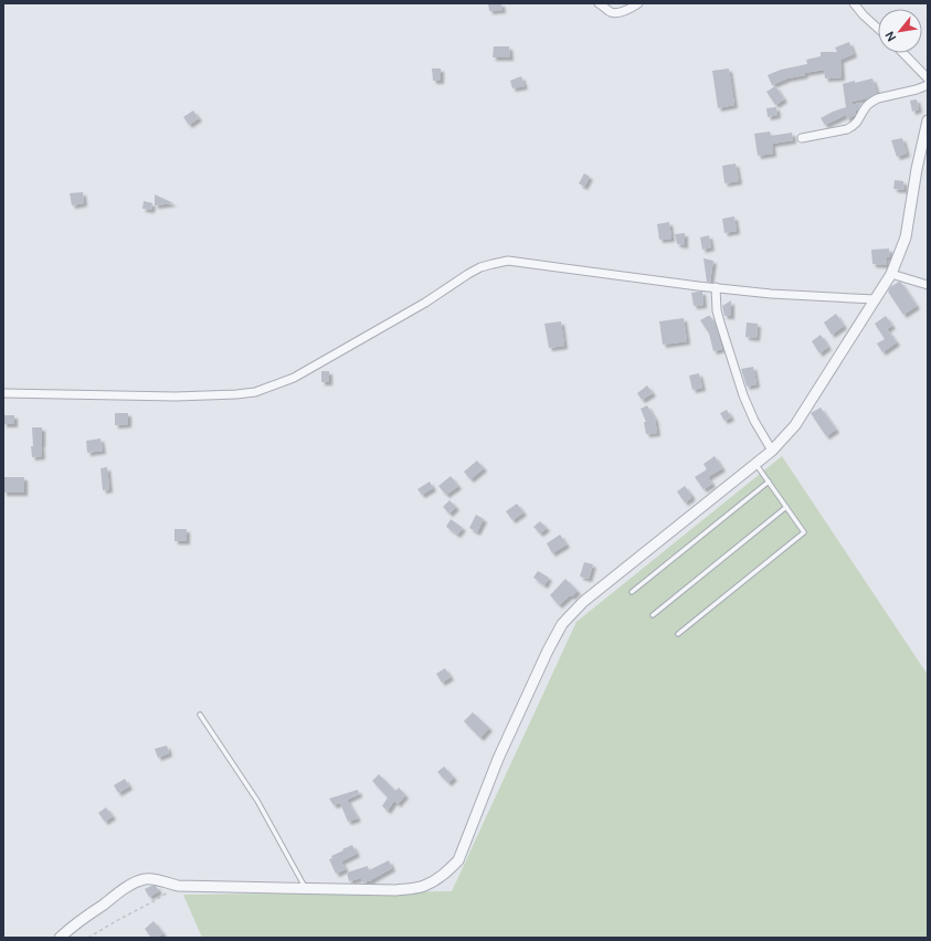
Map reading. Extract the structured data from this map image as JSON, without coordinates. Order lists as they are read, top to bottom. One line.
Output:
{"north":"bottom left"}
